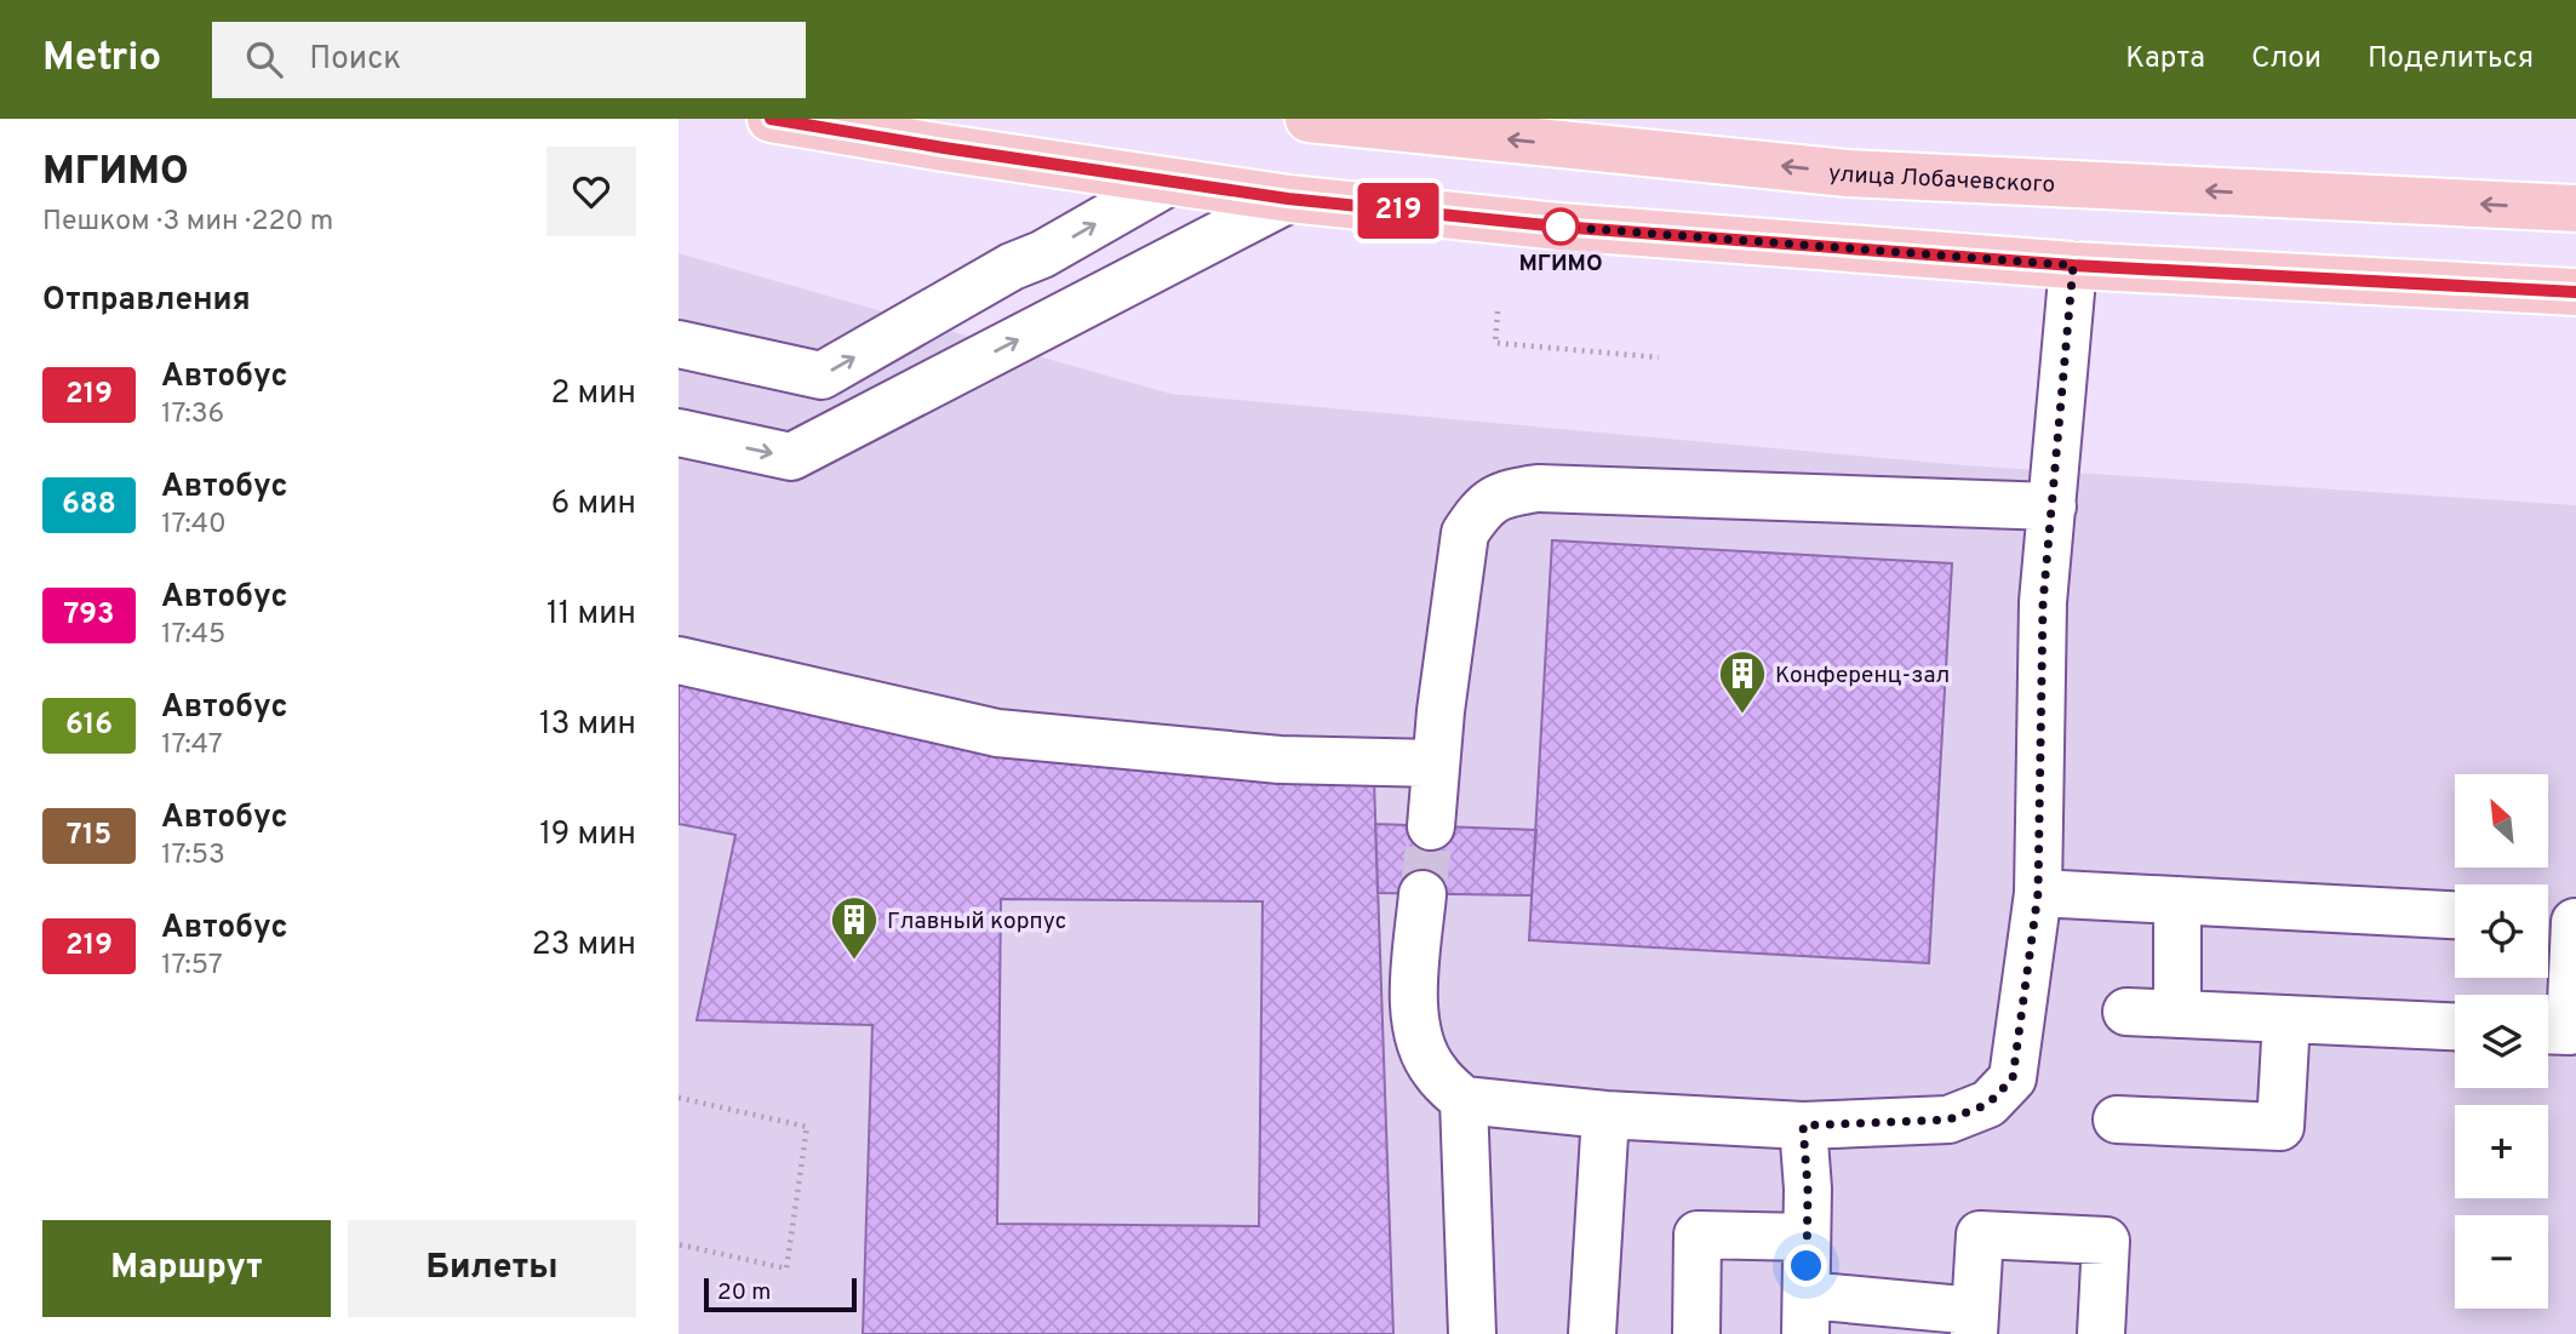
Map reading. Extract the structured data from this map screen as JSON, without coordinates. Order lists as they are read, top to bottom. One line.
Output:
{"streets":{"main road":["улица Лобачевского"]},"places":{"other":["МГИМО"],"building":["Конференц-зал","Главный корпус"]},"lines":["bus line 219"],"scale_bar":"20 m","north":"top left","page":{"header":"Metrio","search":"Поиск","nav":["Карта","Слои","Поделиться"],"heading":[["МГИМО","Пешком · 3 мин · 220 m"],"Отправления"],"on_map":"219","list":[{"mark":"219","name":"Автобус","note":"17:36","value":"2 мин"},{"mark":"688","name":"Автобус","note":"17:40","value":"6 мин"},{"mark":"793","name":"Автобус","note":"17:45","value":"11 мин"},{"mark":"616","name":"Автобус","note":"17:47","value":"13 мин"},{"mark":"715","name":"Автобус","note":"17:53","value":"19 мин"},{"mark":"219","name":"Автобус","note":"17:57","value":"23 мин"}],"map_buttons":["+","−"],"buttons":["Маршрут","Билеты"],"scale":"20 m"}}
